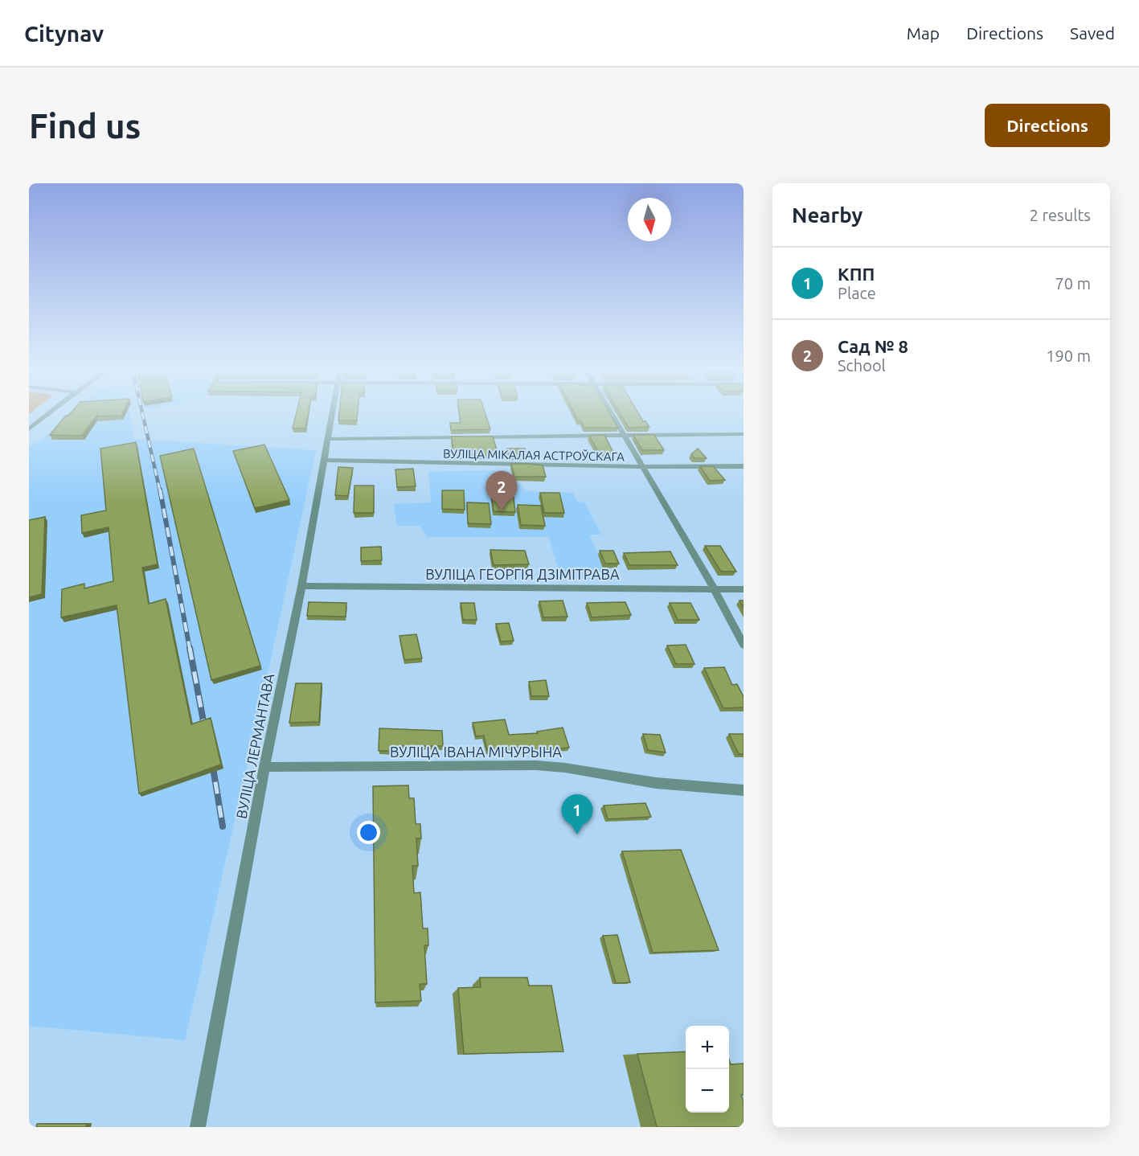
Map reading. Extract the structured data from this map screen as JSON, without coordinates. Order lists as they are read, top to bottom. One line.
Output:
{"streets":{"street":["ВУЛІЦА МІКАЛАЯ АСТРОЎСКАГА","ВУЛІЦА ГЕОРГІЯ ДЗІМІТРАВА","ВУЛІЦА ЛЕРМАНТАВА","ВУЛІЦА ІВАНА МІЧУРЫНА"]},"crossings":[["ВУЛІЦА МІКАЛАЯ АСТРОЎСКАГА","ВУЛІЦА ЛЕРМАНТАВА"],["ВУЛІЦА ГЕОРГІЯ ДЗІМІТРАВА","ВУЛІЦА ЛЕРМАНТАВА"],["ВУЛІЦА ЛЕРМАНТАВА","ВУЛІЦА ІВАНА МІЧУРЫНА"]],"north":"bottom","page":{"header":"Citynav","nav":["Map","Directions","Saved"],"buttons":"Directions","title":"Find us","heading":["Nearby","2 results"],"list":[{"mark":"1","name":"КПП","note":"Place","value":"70 m"},{"mark":"2","name":"Сад № 8","note":"School","value":"190 m"}],"pins":["2","1"],"map_buttons":["+","−"]}}
